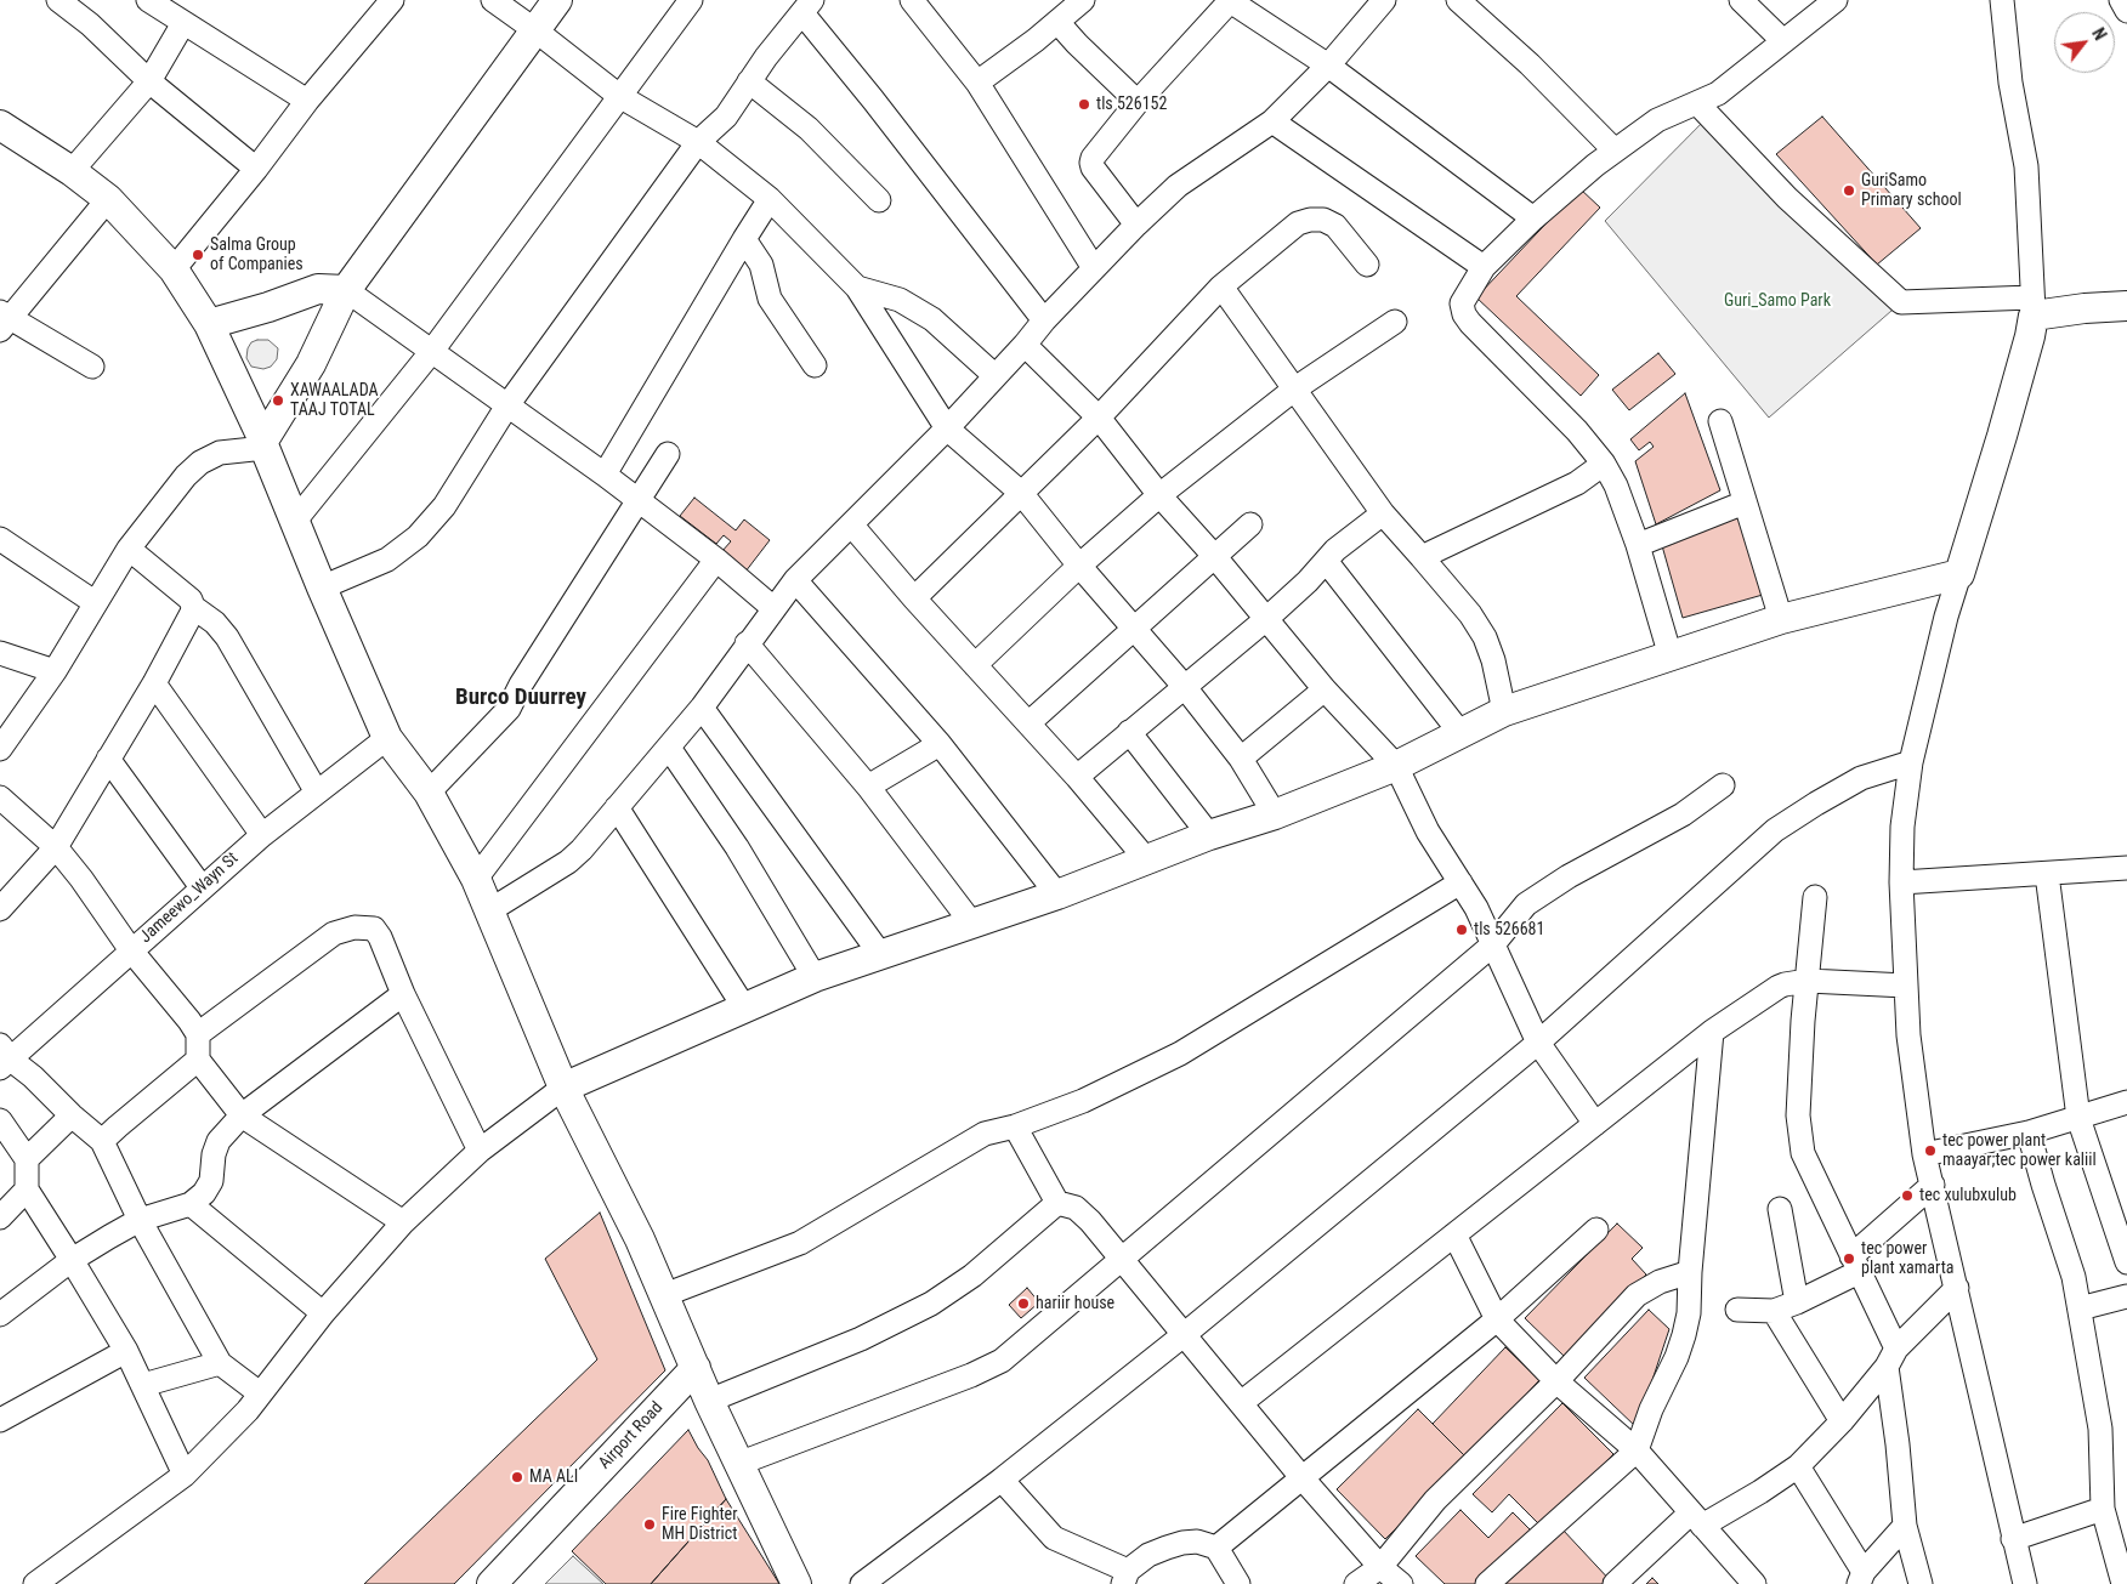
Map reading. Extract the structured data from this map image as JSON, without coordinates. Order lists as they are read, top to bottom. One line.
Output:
{"streets":{"main road":["Airport Road"],"street":["Jameewo_Wayn St"]},"districts":["Burco Duurrey"],"parks":["Guri_Samo Park"],"places":["tls 526152","GuriSamo Primary school","Salma Group of Companies","XAWAALADA TAAJ TOTAL","tls 526681","tec power plant maayar;tec power kaliil","tec xulubxulub","tec power plant xamarta","hariir house","MA ALI","Fire Fighter MH District"],"north":"top right"}
